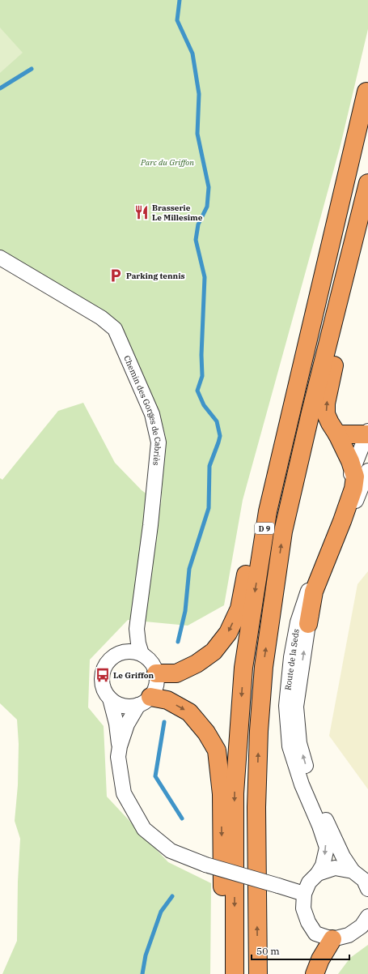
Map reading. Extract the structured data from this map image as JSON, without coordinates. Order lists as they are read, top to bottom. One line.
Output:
{"streets":{"highway":["D 9"],"street":["Chemin des Gorges de Cabriès","Route de la Seds"]},"parks":["Parc du Griffon"],"places":{"restaurant":["Brasserie Le Millesime"],"parking":["Parking tennis"],"bus stop":["Le Griffon"]},"scale_bar":"50 m"}
